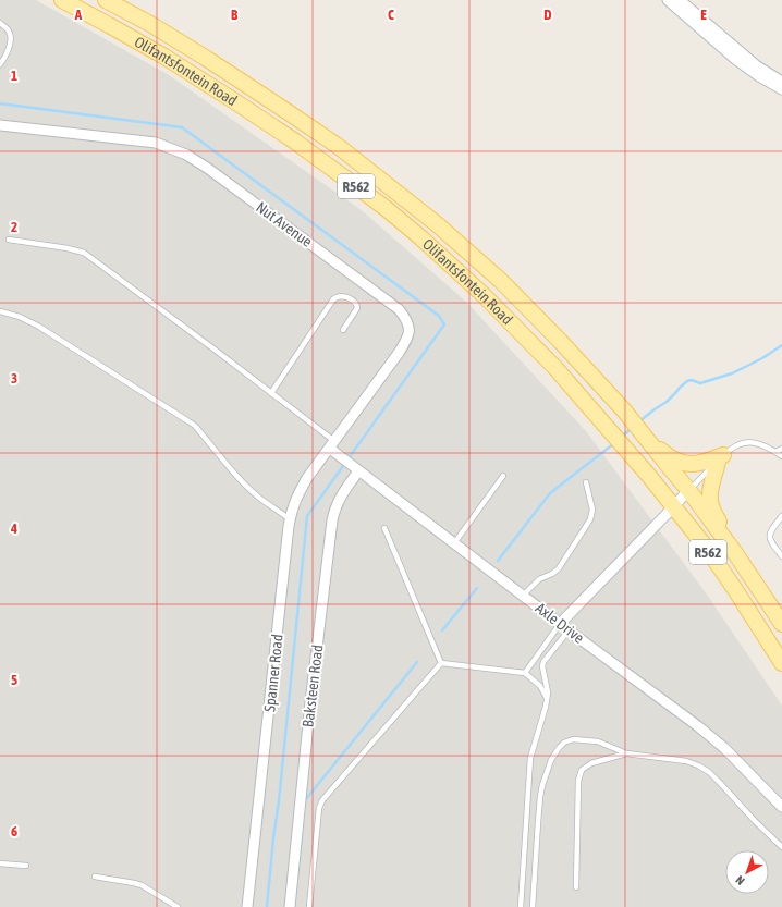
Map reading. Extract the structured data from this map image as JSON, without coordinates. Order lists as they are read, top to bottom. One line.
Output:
{"streets":{"main road":["Olifantsfontein Road","R562"],"street":["Nut Avenue","Axle Drive","Spanner Road","Baksteen Road"]},"crossings":[["Nut Avenue","Axle Drive"],["Nut Avenue","Spanner Road"],["Axle Drive","Spanner Road"],["Axle Drive","Baksteen Road"]],"north":"bottom left","grid":{"columns":["A","B","C","D","E"],"rows":["1","2","3","4","5","6"]}}
